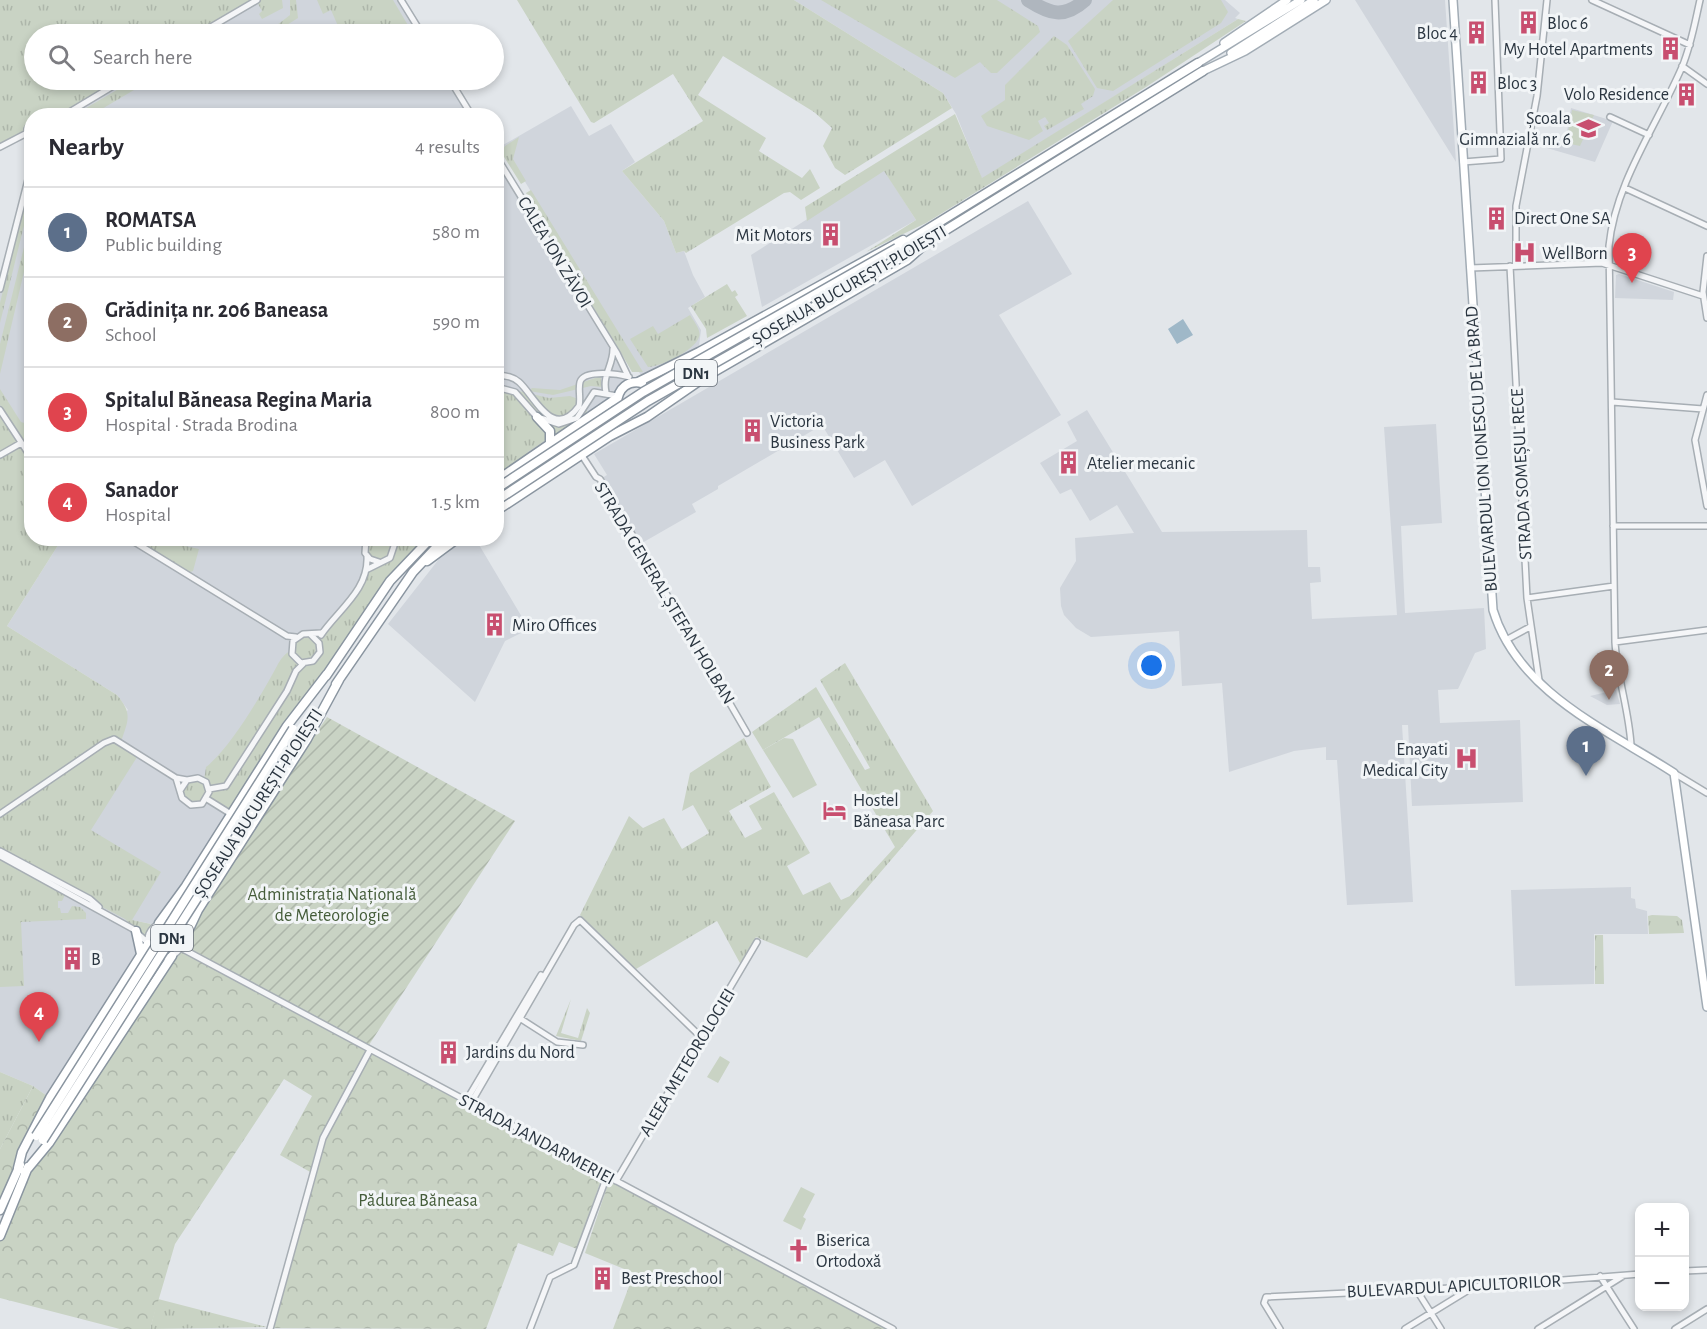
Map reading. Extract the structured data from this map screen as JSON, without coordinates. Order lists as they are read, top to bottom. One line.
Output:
{"streets":{"highway":["ȘOSEAUA BUCUREȘTI-PLOIEȘTI","DN1"],"main road":["BULEVARDUL ION IONESCU DE LA BRAD"],"street":["CALEA ION ZĂVOI","STRADA SOMEȘUL RECE","STRADA GENERAL ȘTEFAN HOLBAN","ALEEA METEOROLOGIEI","STRADA JANDARMERIEI","BULEVARDUL APICULTORILOR"]},"crossings":[["CALEA ION ZĂVOI","DN1"],["ȘOSEAUA BUCUREȘTI-PLOIEȘTI","DN1"],["DN1","STRADA GENERAL ȘTEFAN HOLBAN"],["DN1","STRADA JANDARMERIEI"],["BULEVARDUL ION IONESCU DE LA BRAD","STRADA SOMEȘUL RECE"],["ALEEA METEOROLOGIEI","STRADA JANDARMERIEI"]],"parks":["Administrația Națională de Meteorologie","Pădurea Băneasa"],"places":{"building":["Bloc 6","Bloc 4","My Hotel Apartments","Bloc 3","Volo Residence","Direct One SA","Mit Motors","Victoria Business Park","Atelier mecanic","Miro Offices","B","Jardins du Nord","Best Preschool"],"school or university":["Școala Gimnazială nr. 6"],"hospital":["WellBorn","Enayati Medical City"],"hotel":["Hostel Băneasa Parc"],"church":["Biserica Ortodoxă"]},"page":{"search":"Search here","heading":["Nearby","4 results"],"list":[{"mark":"1","name":"ROMATSA","note":"Public building","value":"580 m"},{"mark":"2","name":"Grădinița nr. 206 Baneasa","note":"School","value":"590 m"},{"mark":"3","name":"Spitalul Băneasa Regina Maria","note":"Hospital · Strada Brodina","value":"800 m"},{"mark":"4","name":"Sanador","note":"Hospital","value":"1.5 km"}],"pins":["3","2","1","4"],"map_buttons":["+","−"]}}
